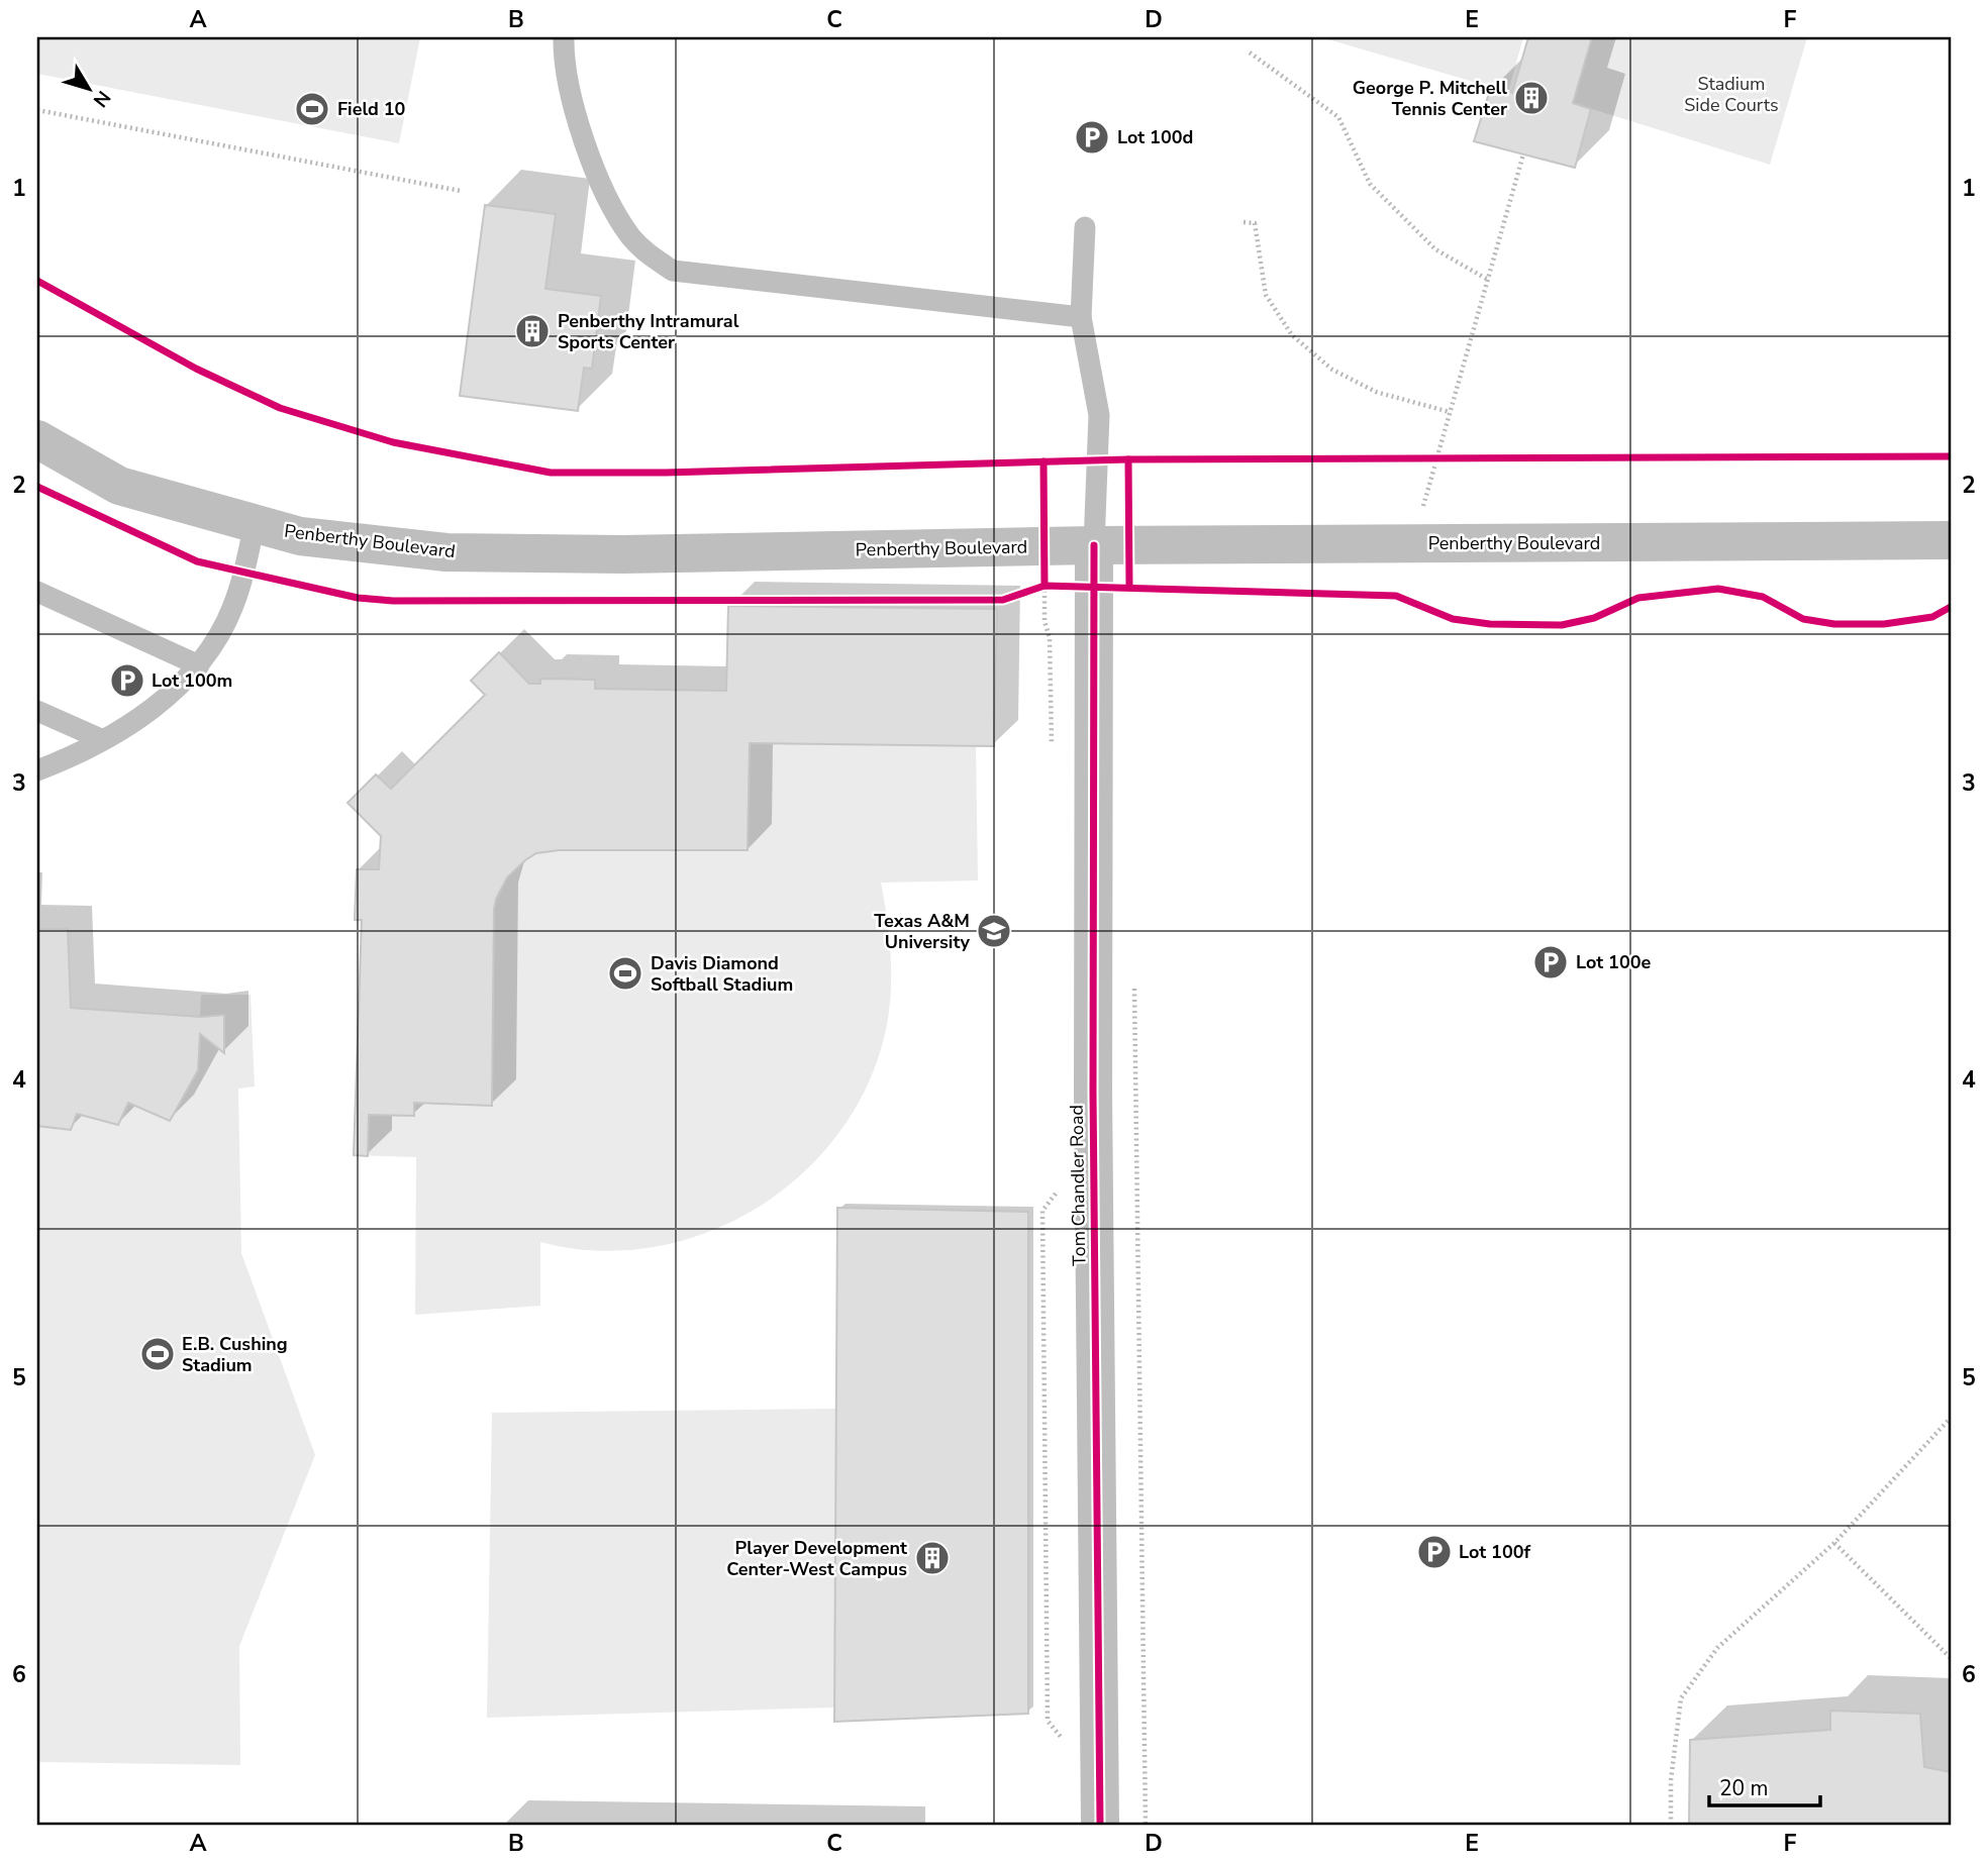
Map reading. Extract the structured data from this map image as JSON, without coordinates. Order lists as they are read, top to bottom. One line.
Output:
{"streets":{"street":["Penberthy Boulevard","Tom Chandler Road"]},"crossings":[["Penberthy Boulevard","Tom Chandler Road"]],"parks":["Stadium Side Courts"],"places":{"building":["George P. Mitchell Tennis Center","Penberthy Intramural Sports Center","Player Development Center-West Campus"],"sports":["Field 10","Davis Diamond Softball Stadium","E.B. Cushing Stadium"],"parking":["Lot 100d","Lot 100m","Lot 100e","Lot 100f"],"school or university":["Texas A&M University"]},"scale_bar":"20 m","north":"bottom right","grid":{"columns":["A","B","C","D","E","F"],"rows":["1","2","3","4","5","6"]}}
